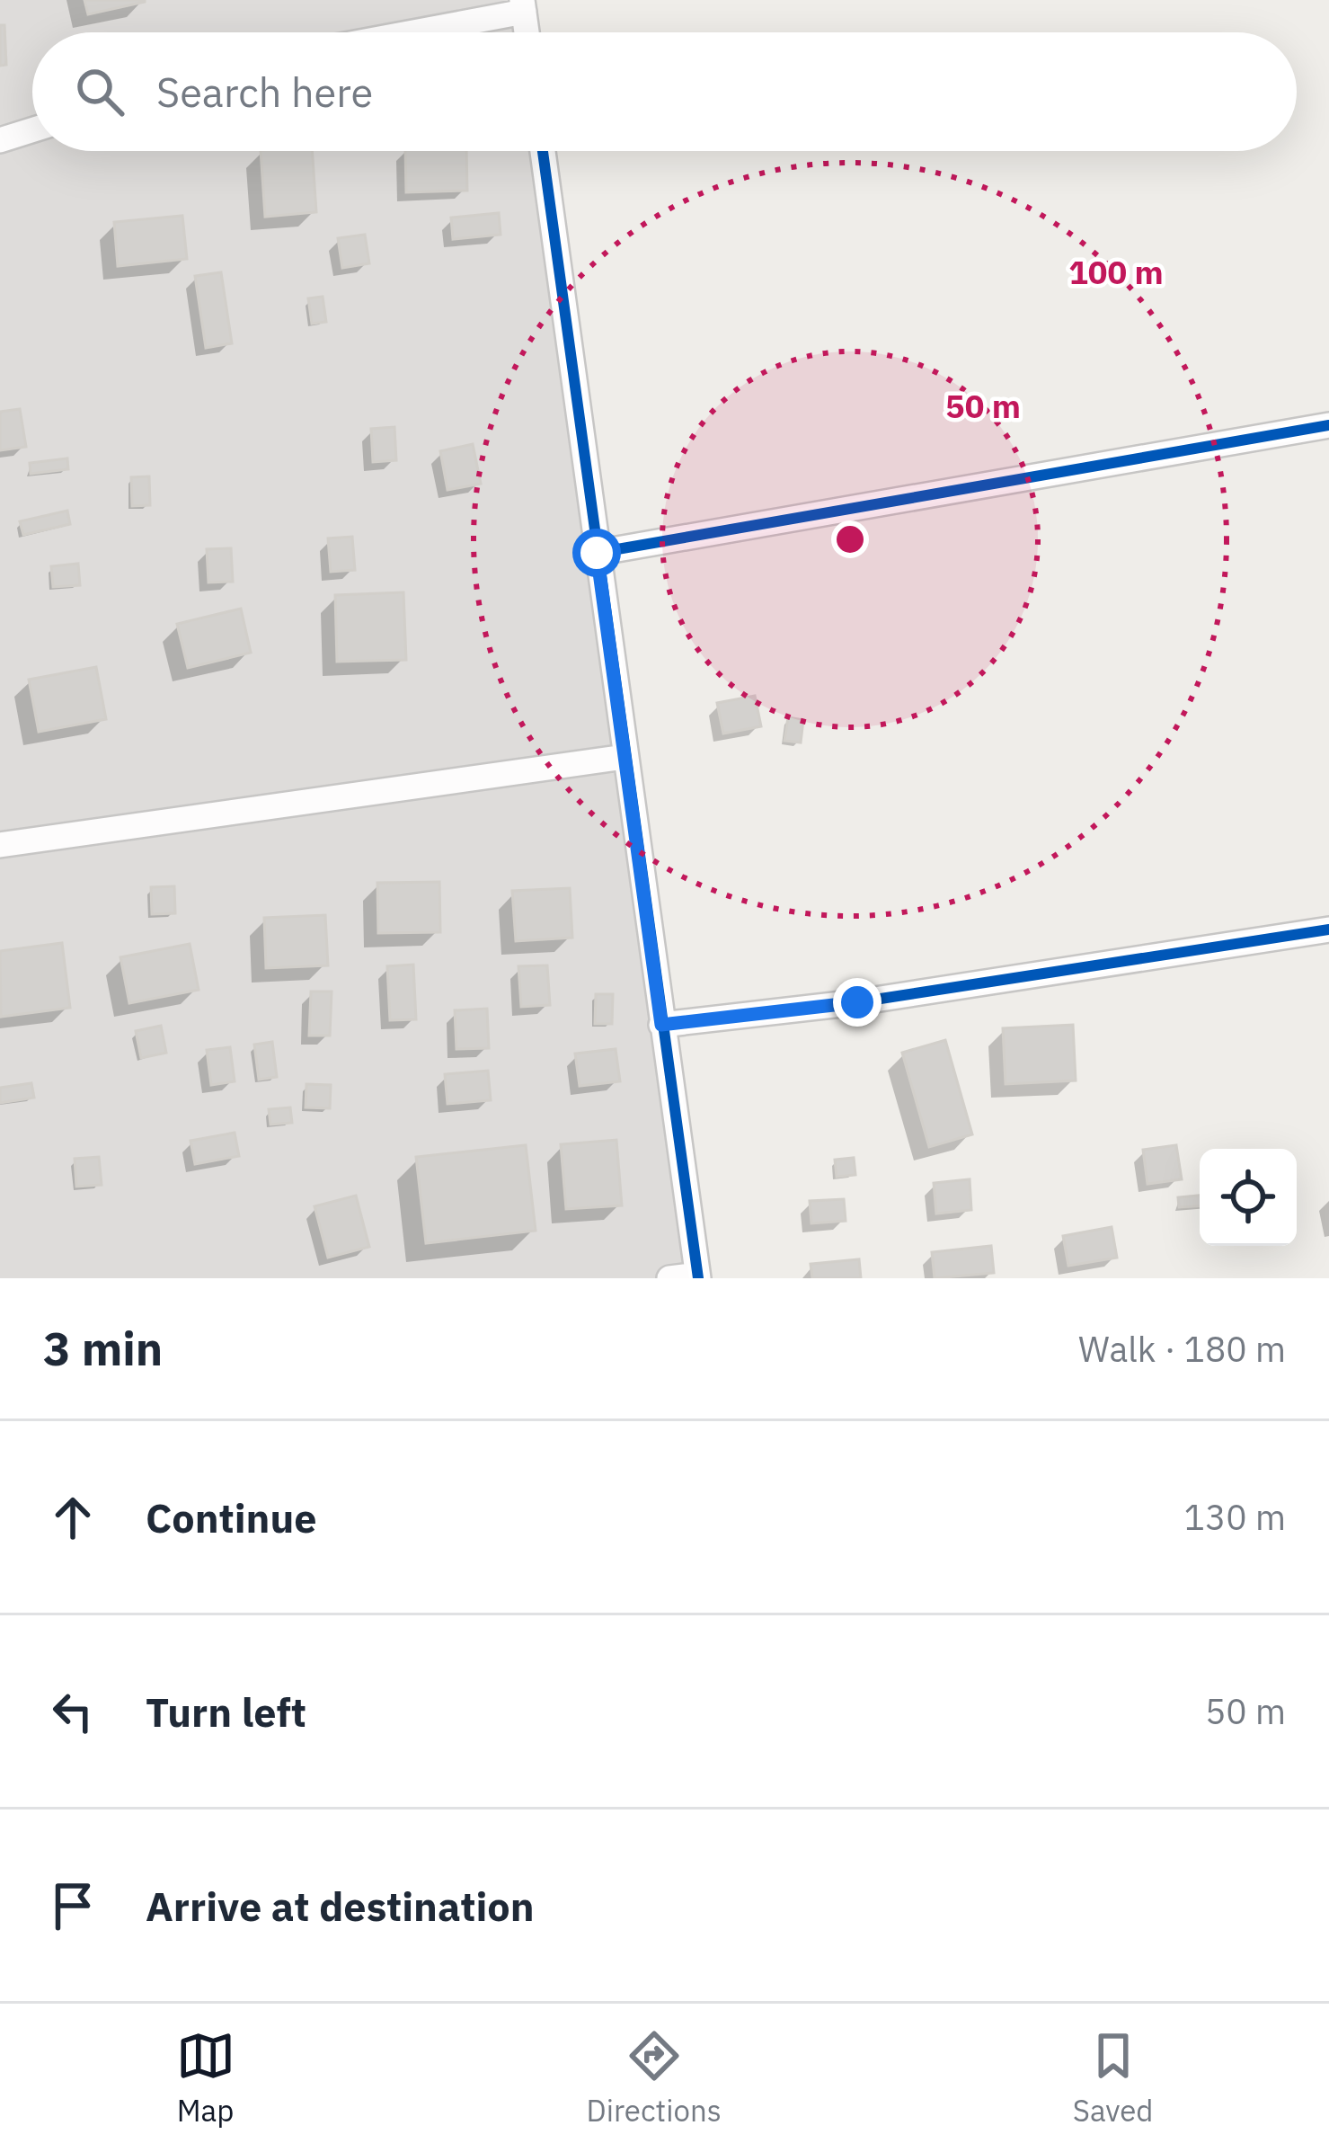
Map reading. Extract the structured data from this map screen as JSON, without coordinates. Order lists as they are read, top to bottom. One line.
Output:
{"page":{"search":"Search here","heading":["3 min","Walk · 180 m"],"list":[["Continue","130 m"],["Turn left","50 m"],"Arrive at destination"],"nav":["Map","Directions","Saved"]},"rings":["100 m","50 m"]}
